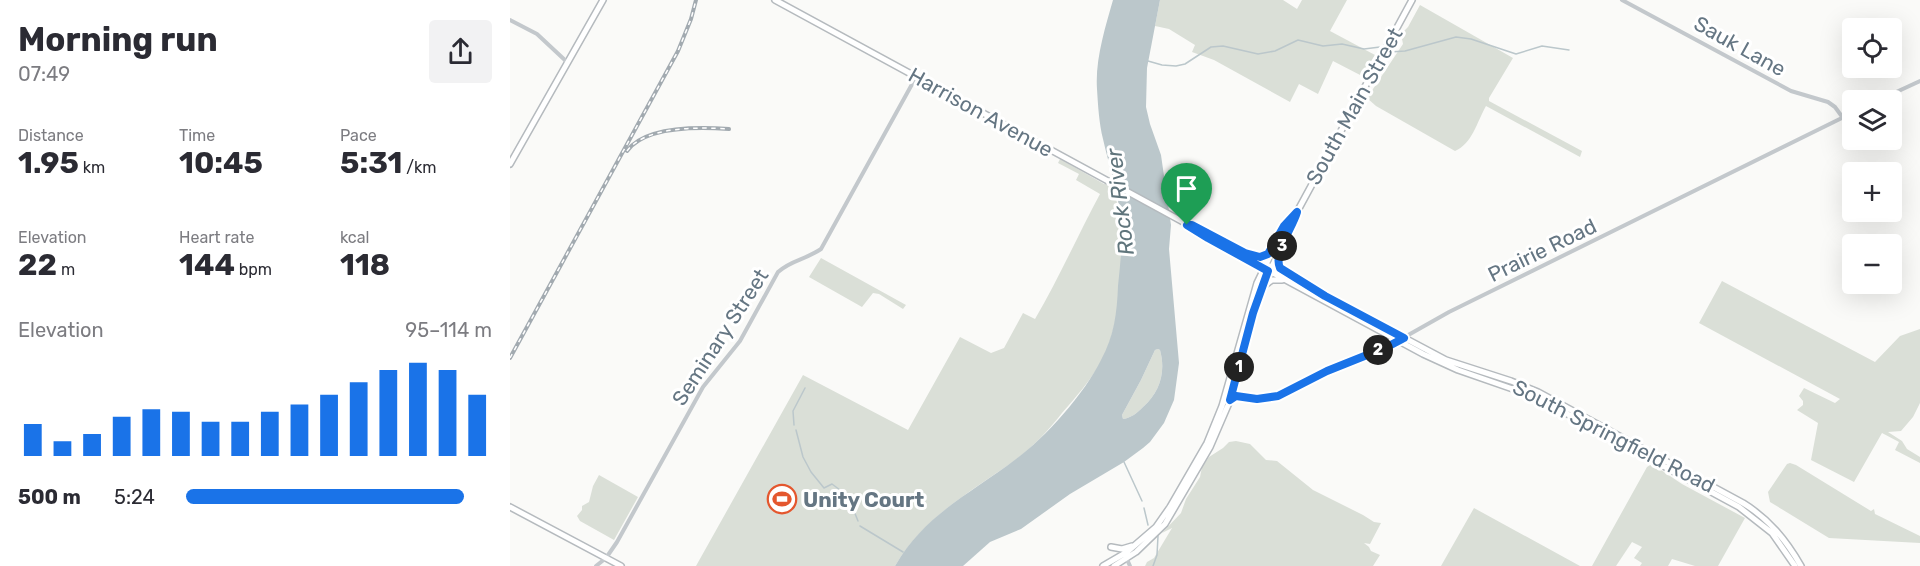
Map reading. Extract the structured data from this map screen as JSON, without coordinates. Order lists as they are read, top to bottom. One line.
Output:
{"streets":{"main road":["South Main Street","Harrison Avenue","South Springfield Road"],"street":["Sauk Lane","Prairie Road","Seminary Street"]},"crossings":[["South Main Street","Prairie Road"],["Harrison Avenue","Seminary Street"],["Prairie Road","South Springfield Road"]],"water":["Rock River"],"places":{"sports":["Unity Court"]},"page":{"heading":["Morning run","07:49"],"map_buttons":["+","−"],"stats":[["Distance","1.95 km"],["Time","10:45"],["Pace","5:31 /km"],["Elevation","22 m"],["Heart rate","144 bpm"],["kcal","118"]],"pins":["3","2","1"],"chart":["Elevation","95–114 m"],"list":[{"name":"500 m","note":"5:24"}]}}
